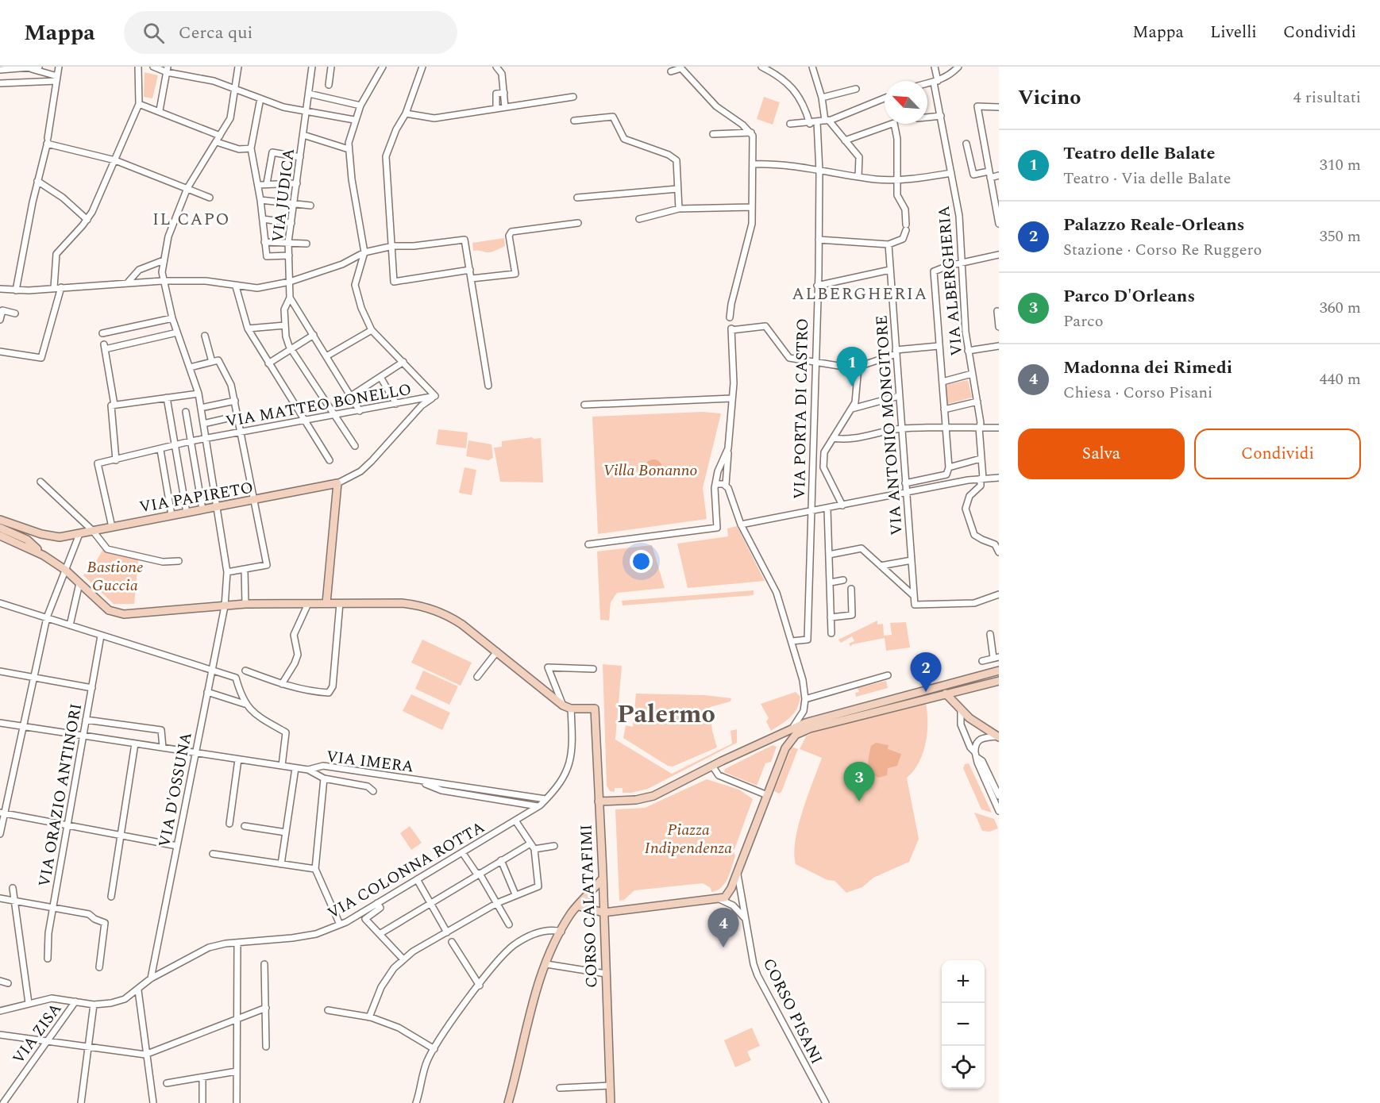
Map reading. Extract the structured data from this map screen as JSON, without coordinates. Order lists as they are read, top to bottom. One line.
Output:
{"streets":{"street":["VIA JUDICA","VIA ALBERGHERIA","VIA MATTEO BONELLO","VIA PORTA DI CASTRO","VIA ANTONIO MONGITORE","VIA PAPIRETO","VIA IMERA","VIA D'OSSUNA","VIA ORAZIO ANTINORI","VIA COLONNA ROTTA","CORSO CALATAFIMI","CORSO PISANI","VIA ZISA"]},"crossings":[["VIA MATTEO BONELLO","VIA PAPIRETO"],["VIA MATTEO BONELLO","VIA D'OSSUNA"],["VIA PAPIRETO","VIA D'OSSUNA"],["VIA IMERA","VIA D'OSSUNA"],["VIA IMERA","VIA ORAZIO ANTINORI"],["VIA IMERA","VIA COLONNA ROTTA"],["VIA D'OSSUNA","VIA COLONNA ROTTA"],["VIA COLONNA ROTTA","CORSO CALATAFIMI"],["VIA COLONNA ROTTA","VIA ZISA"]],"districts":["IL CAPO","ALBERGHERIA","Palermo"],"parks":["Villa Bonanno","Bastione Guccia","Piazza Indipendenza"],"north":"top left","page":{"header":"Mappa","search":"Cerca qui","nav":["Mappa","Livelli","Condividi"],"heading":["Vicino","4 risultati"],"list":[{"mark":"1","name":"Teatro delle Balate","note":"Teatro · Via delle Balate","value":"310 m"},{"mark":"2","name":"Palazzo Reale-Orleans","note":"Stazione · Corso Re Ruggero","value":"350 m"},{"mark":"3","name":"Parco D'Orleans","note":"Parco","value":"360 m"},{"mark":"4","name":"Madonna dei Rimedi","note":"Chiesa · Corso Pisani","value":"440 m"}],"pins":["1","2","3","4"],"buttons":["Salva","Condividi"],"map_buttons":["+","−"]}}
